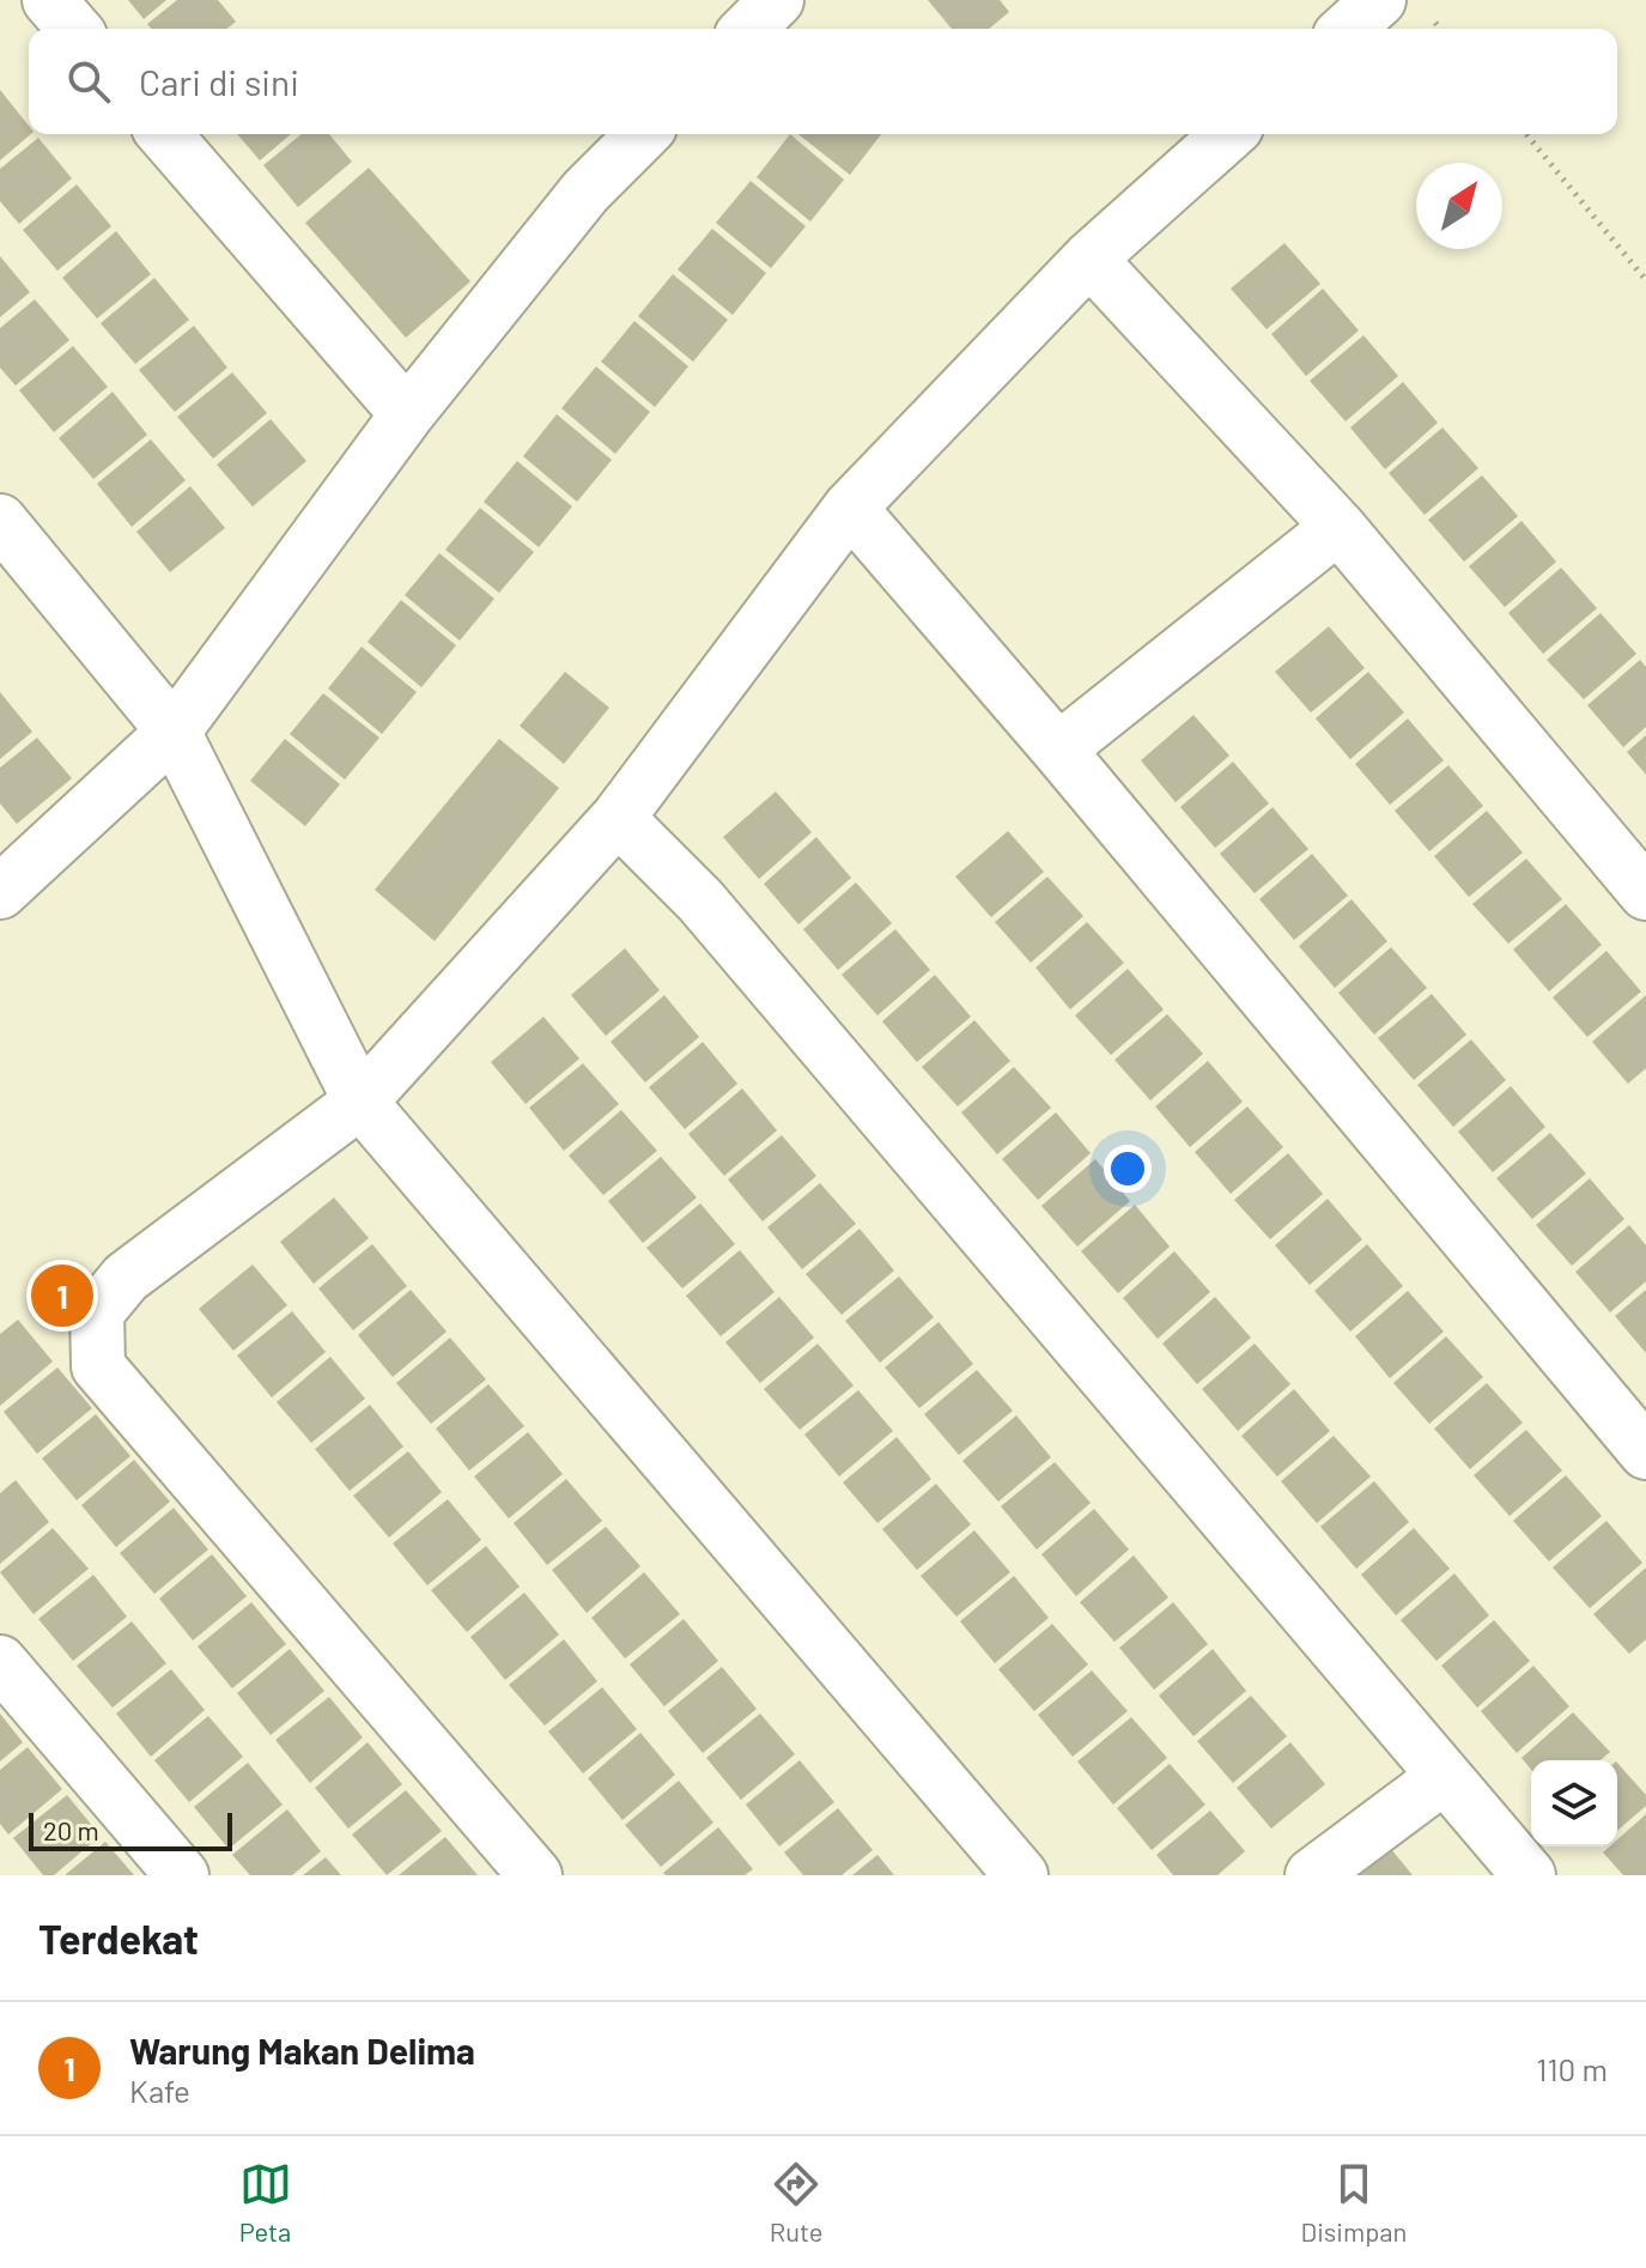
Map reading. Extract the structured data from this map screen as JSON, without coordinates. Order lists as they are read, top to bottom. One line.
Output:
{"scale_bar":"20 m","north":"top right","page":{"search":"Cari di sini","pins":"1","scale":"20 m","heading":"Terdekat","list":[{"mark":"1","name":"Warung Makan Delima","note":"Kafe","value":"110 m"}],"nav":["Peta","Rute","Disimpan"]}}
